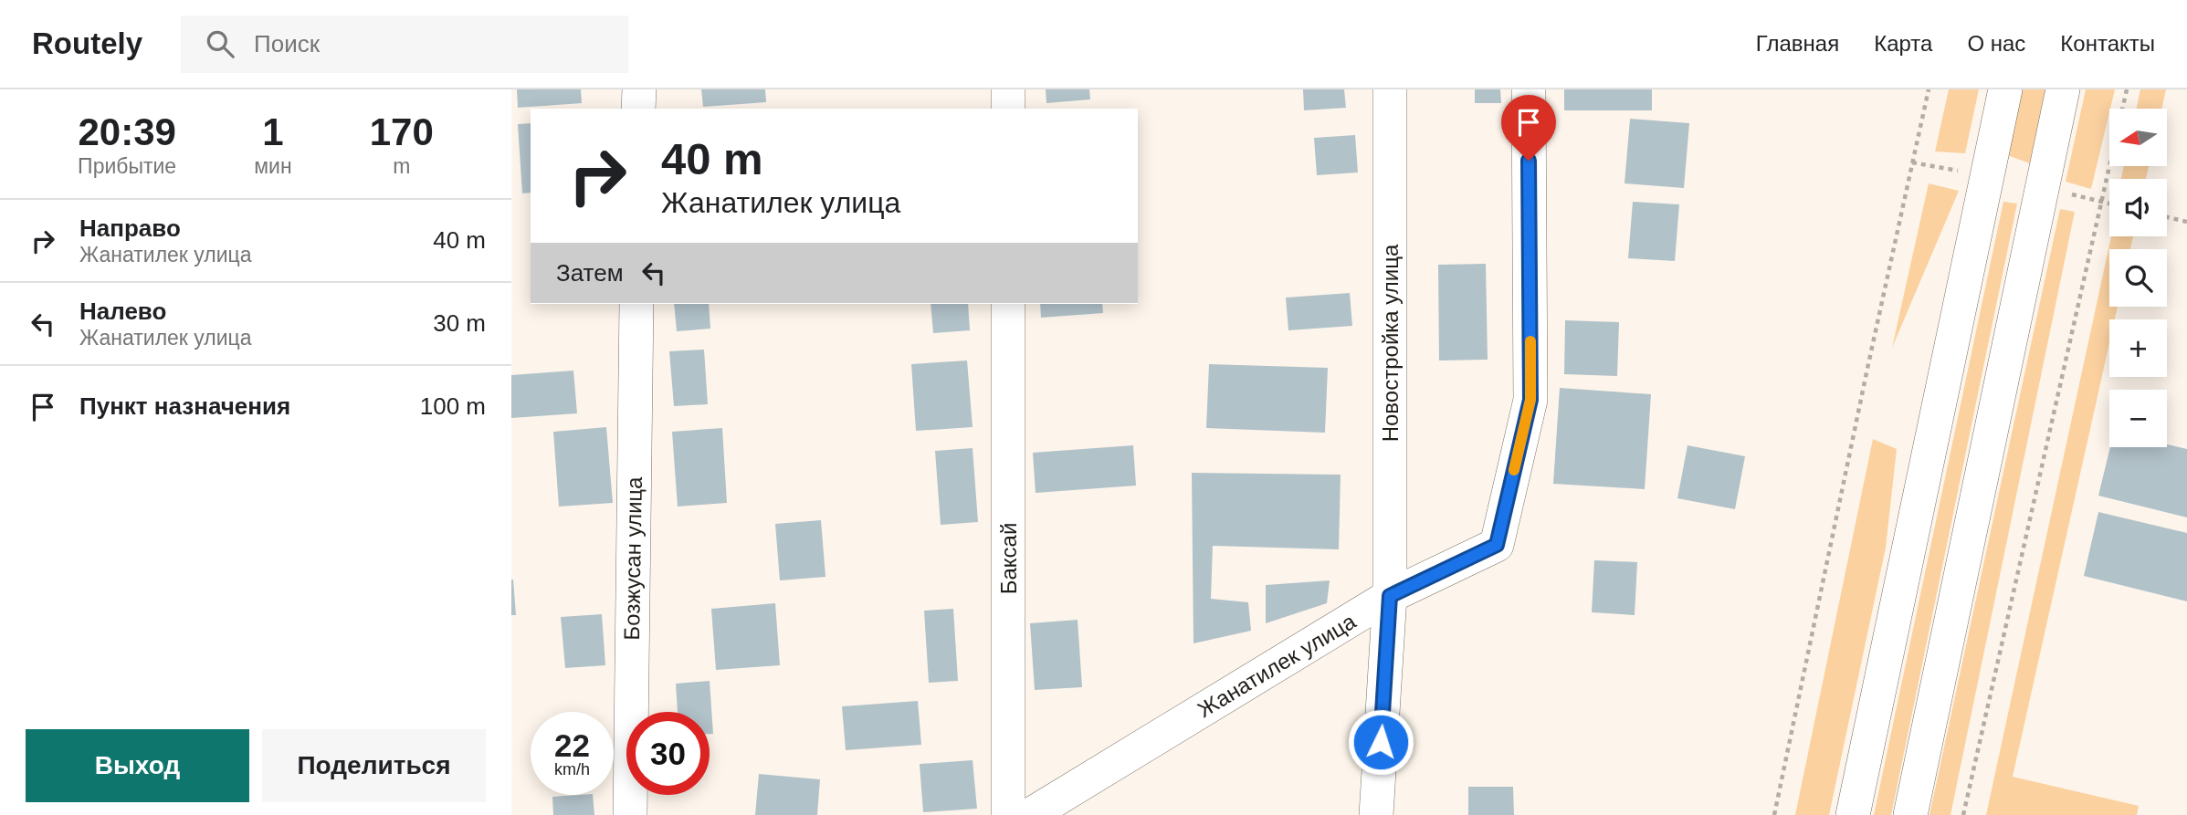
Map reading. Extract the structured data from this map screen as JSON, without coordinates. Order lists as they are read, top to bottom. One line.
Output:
{"streets":{"street":["Новостройка улица","Бозжусан улица","Баксай","Жанатилек улица"]},"crossings":[["Новостройка улица","Жанатилек улица"]],"north":"left","page":{"header":"Routely","search":"Поиск","nav":["Главная","Карта","О нас","Контакты"],"eta":["20:39","Прибытие","1","мин","170","m"],"map_buttons":["+","−"],"turn":["40 m","Жанатилек улица"],"list":[{"name":"Направо","note":"Жанатилек улица","value":"40 m"},{"name":"Налево","note":"Жанатилек улица","value":"30 m"},{"name":"Пункт назначения","value":"100 m"}],"then":"Затем","speed":"22 km/h","limit":"30","buttons":["Выход","Поделиться"]}}
